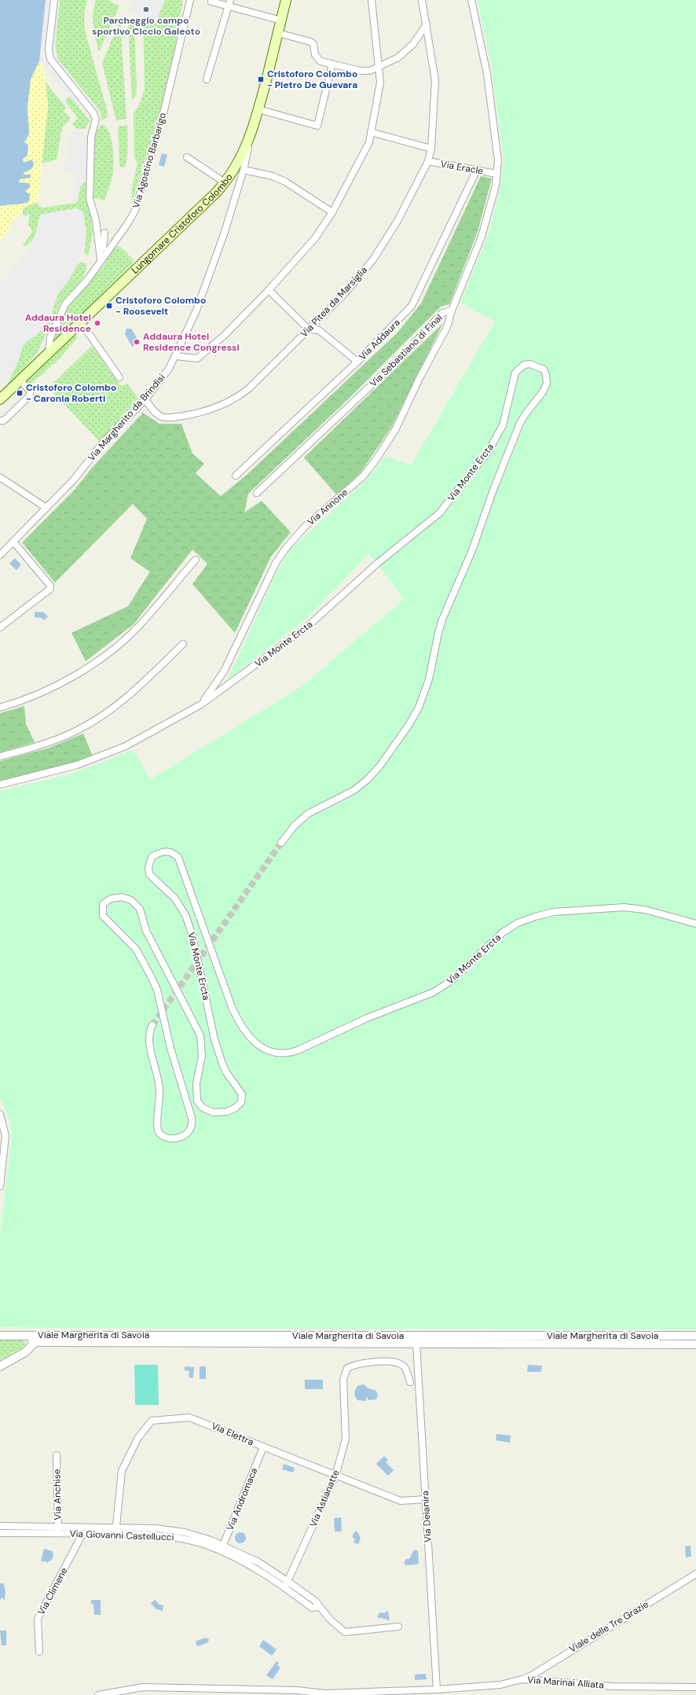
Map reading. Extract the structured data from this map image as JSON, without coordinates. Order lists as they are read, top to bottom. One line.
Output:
{"streets":{"main road":["Lungomare Cristoforo Colombo"],"street":["Via Agostino Barbarigo","Via Eracle","Via Pitea da Marsiglia","Via Addaura","Via Sebastiano di Final","Via Margherito da Brindisi","Via Monte Ercta","Via Annone","Viale Margherita di Savoia","Via Elettra","Via Anchise","Via Astianatte","Via Andromaca","Via Deianira","Via Giovanni Castellucci","Via Climene","Viale delle Tre Grazie","Via Marinai Alliata"]},"crossings":[["Via Agostino Barbarigo","Lungomare Cristoforo Colombo"],["Via Eracle","Via Pitea da Marsiglia"],["Via Eracle","Via Addaura"],["Via Eracle","Via Sebastiano di Final"],["Lungomare Cristoforo Colombo","Via Margherito da Brindisi"],["Via Pitea da Marsiglia","Via Margherito da Brindisi"],["Via Sebastiano di Final","Via Annone"],["Via Monte Ercta","Via Annone"],["Viale Margherita di Savoia","Via Deianira"],["Via Elettra","Via Astianatte"],["Via Elettra","Via Andromaca"],["Via Elettra","Via Deianira"],["Via Elettra","Via Giovanni Castellucci"],["Via Anchise","Via Giovanni Castellucci"],["Via Astianatte","Via Giovanni Castellucci"],["Via Andromaca","Via Giovanni Castellucci"],["Via Deianira","Via Marinai Alliata"],["Via Giovanni Castellucci","Via Climene"],["Viale delle Tre Grazie","Via Marinai Alliata"]],"places":{"other":["Parcheggio campo sportivo Ciccio Galeoto","Addaura Hotel Residence","Addaura Hotel Residence Congressi"],"transit":["Cristoforo Colombo - Pietro De Guevara","Cristoforo Colombo - Roosevelt","Cristoforo Colombo - Caronia Roberti"]}}
